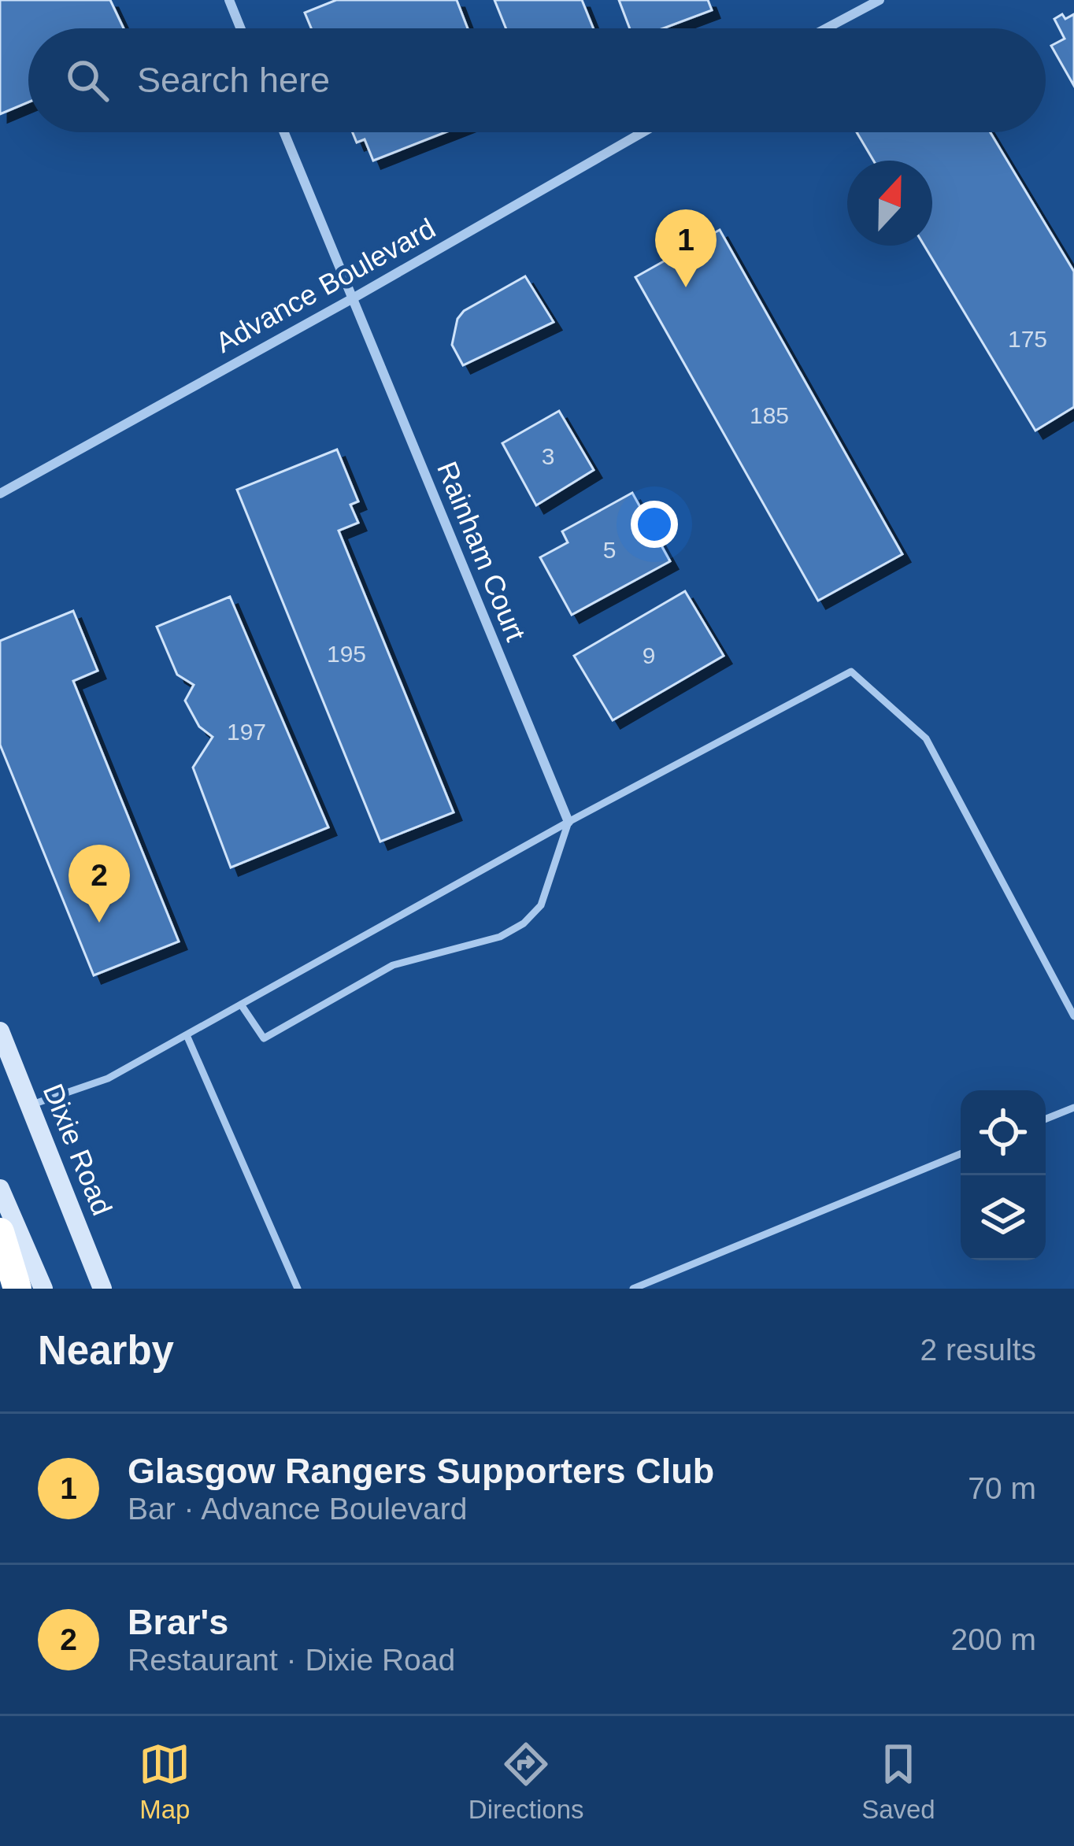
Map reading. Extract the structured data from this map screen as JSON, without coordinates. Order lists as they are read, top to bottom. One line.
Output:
{"streets":{"main road":["Dixie Road"],"street":["Advance Boulevard","Rainham Court"]},"crossings":[["Advance Boulevard","Rainham Court"]],"house_numbers":["175","185","3","5","195","9","197"],"north":"top","page":{"search":"Search here","pins":["1","2"],"heading":["Nearby","2 results"],"list":[{"mark":"1","name":"Glasgow Rangers Supporters Club","note":"Bar · Advance Boulevard","value":"70 m"},{"mark":"2","name":"Brar's","note":"Restaurant · Dixie Road","value":"200 m"}],"nav":["Map","Directions","Saved"]}}
